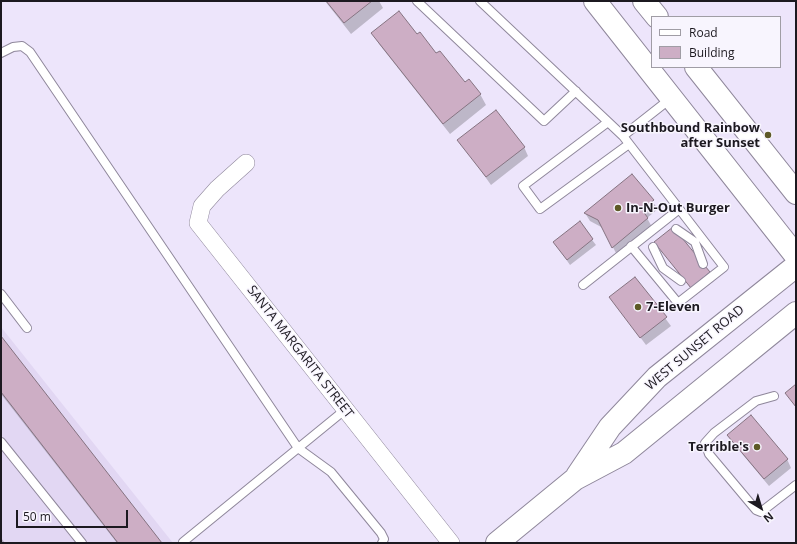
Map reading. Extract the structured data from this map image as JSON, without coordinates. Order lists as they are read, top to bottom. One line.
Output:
{"streets":{"main road":["WEST SUNSET ROAD"],"street":["SANTA MARGARITA STREET"]},"places":["Southbound Rainbow after Sunset","In-N-Out Burger","7-Eleven","Terrible's"],"legend":["Road","Building"],"scale_bar":"50 m","north":"bottom right"}
